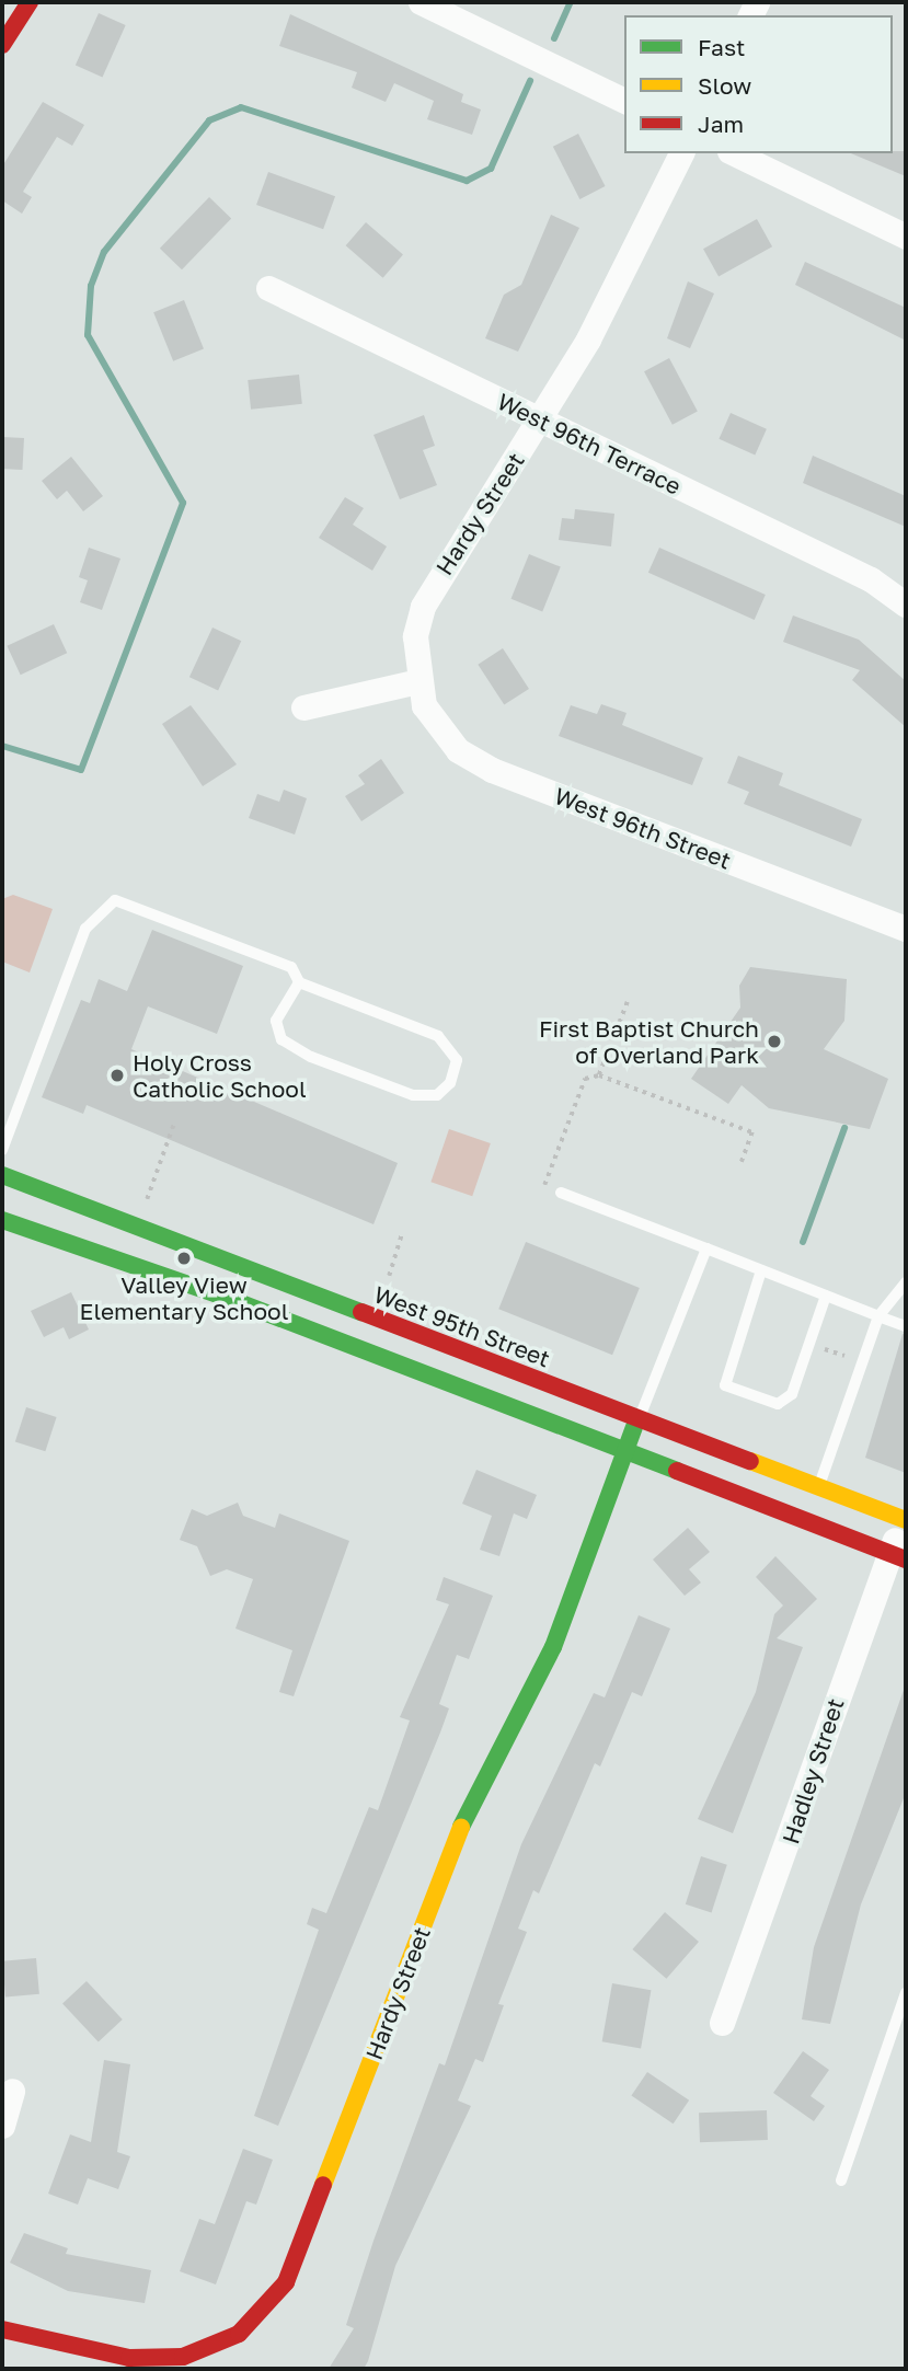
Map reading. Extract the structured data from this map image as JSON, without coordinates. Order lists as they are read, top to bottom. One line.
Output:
{"streets":{"main road":["Hardy Street","West 95th Street"],"street":["West 96th Terrace","West 96th Street","Hadley Street"]},"crossings":[["West 96th Terrace","Hardy Street"],["Hardy Street","West 96th Street"],["Hardy Street","West 95th Street"],["West 95th Street","Hadley Street"]],"places":["First Baptist Church of Overland Park","Holy Cross Catholic School","Valley View Elementary School"],"legend":["Fast","Slow","Jam"]}
